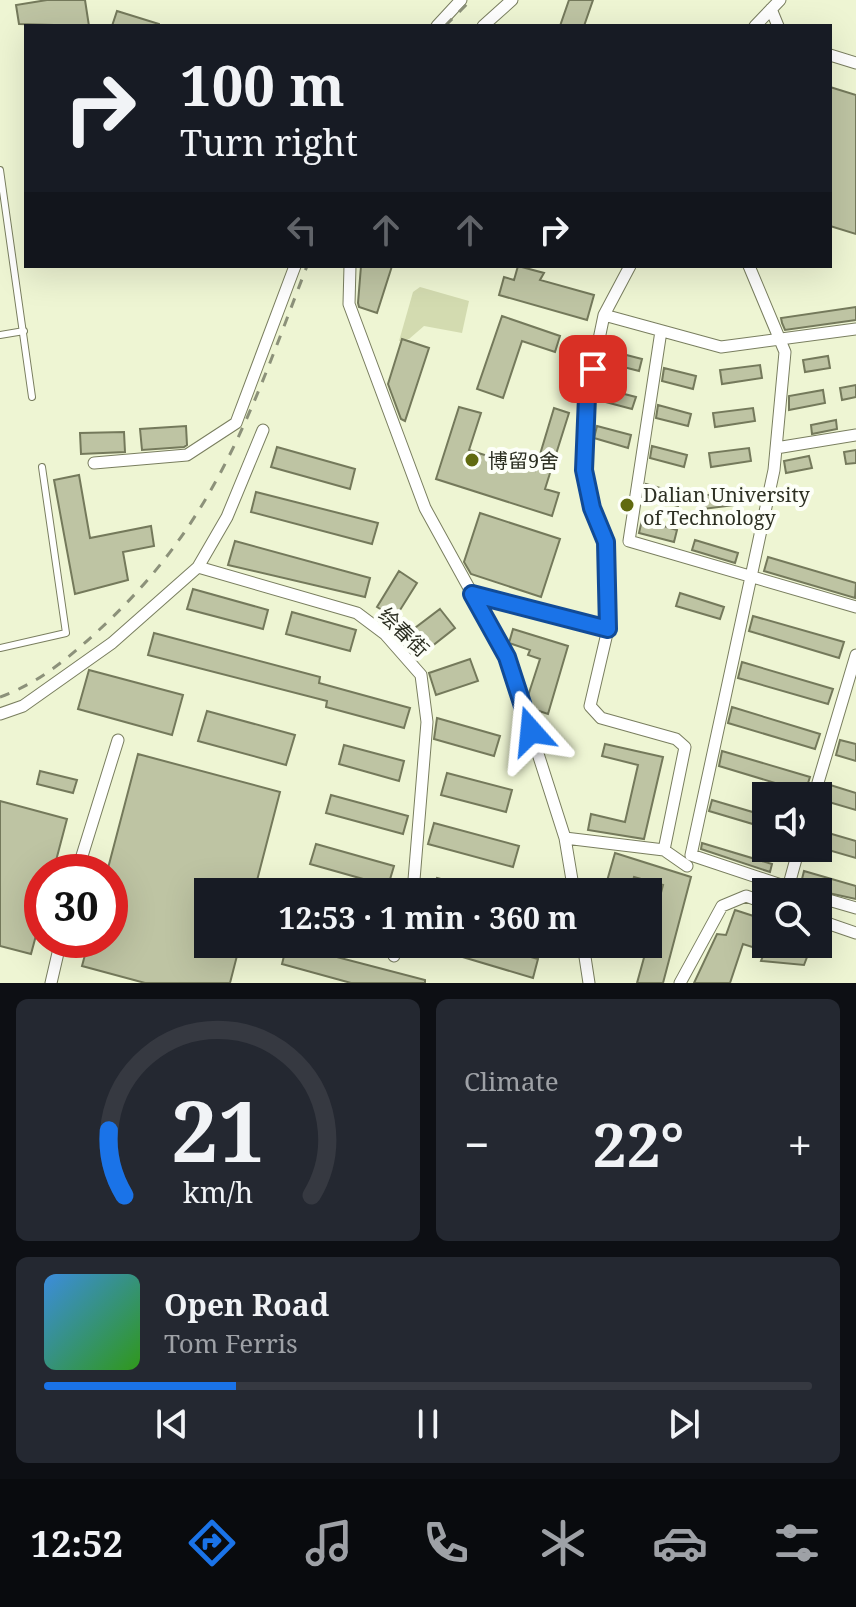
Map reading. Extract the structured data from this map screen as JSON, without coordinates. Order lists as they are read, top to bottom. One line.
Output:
{"streets":{"street":["绘春街"]},"places":["博留9舍","Dalian University of Technology"],"page":{"turn":["100 m","Turn right"],"limit":"30","trip":"12:53 · 1 min · 360 m","tile":"Climate","heat":["−","22°","+"],"song":["Open Road","Tom Ferris"],"tabs":"12:52","gauge":["21","km/h"]}}
